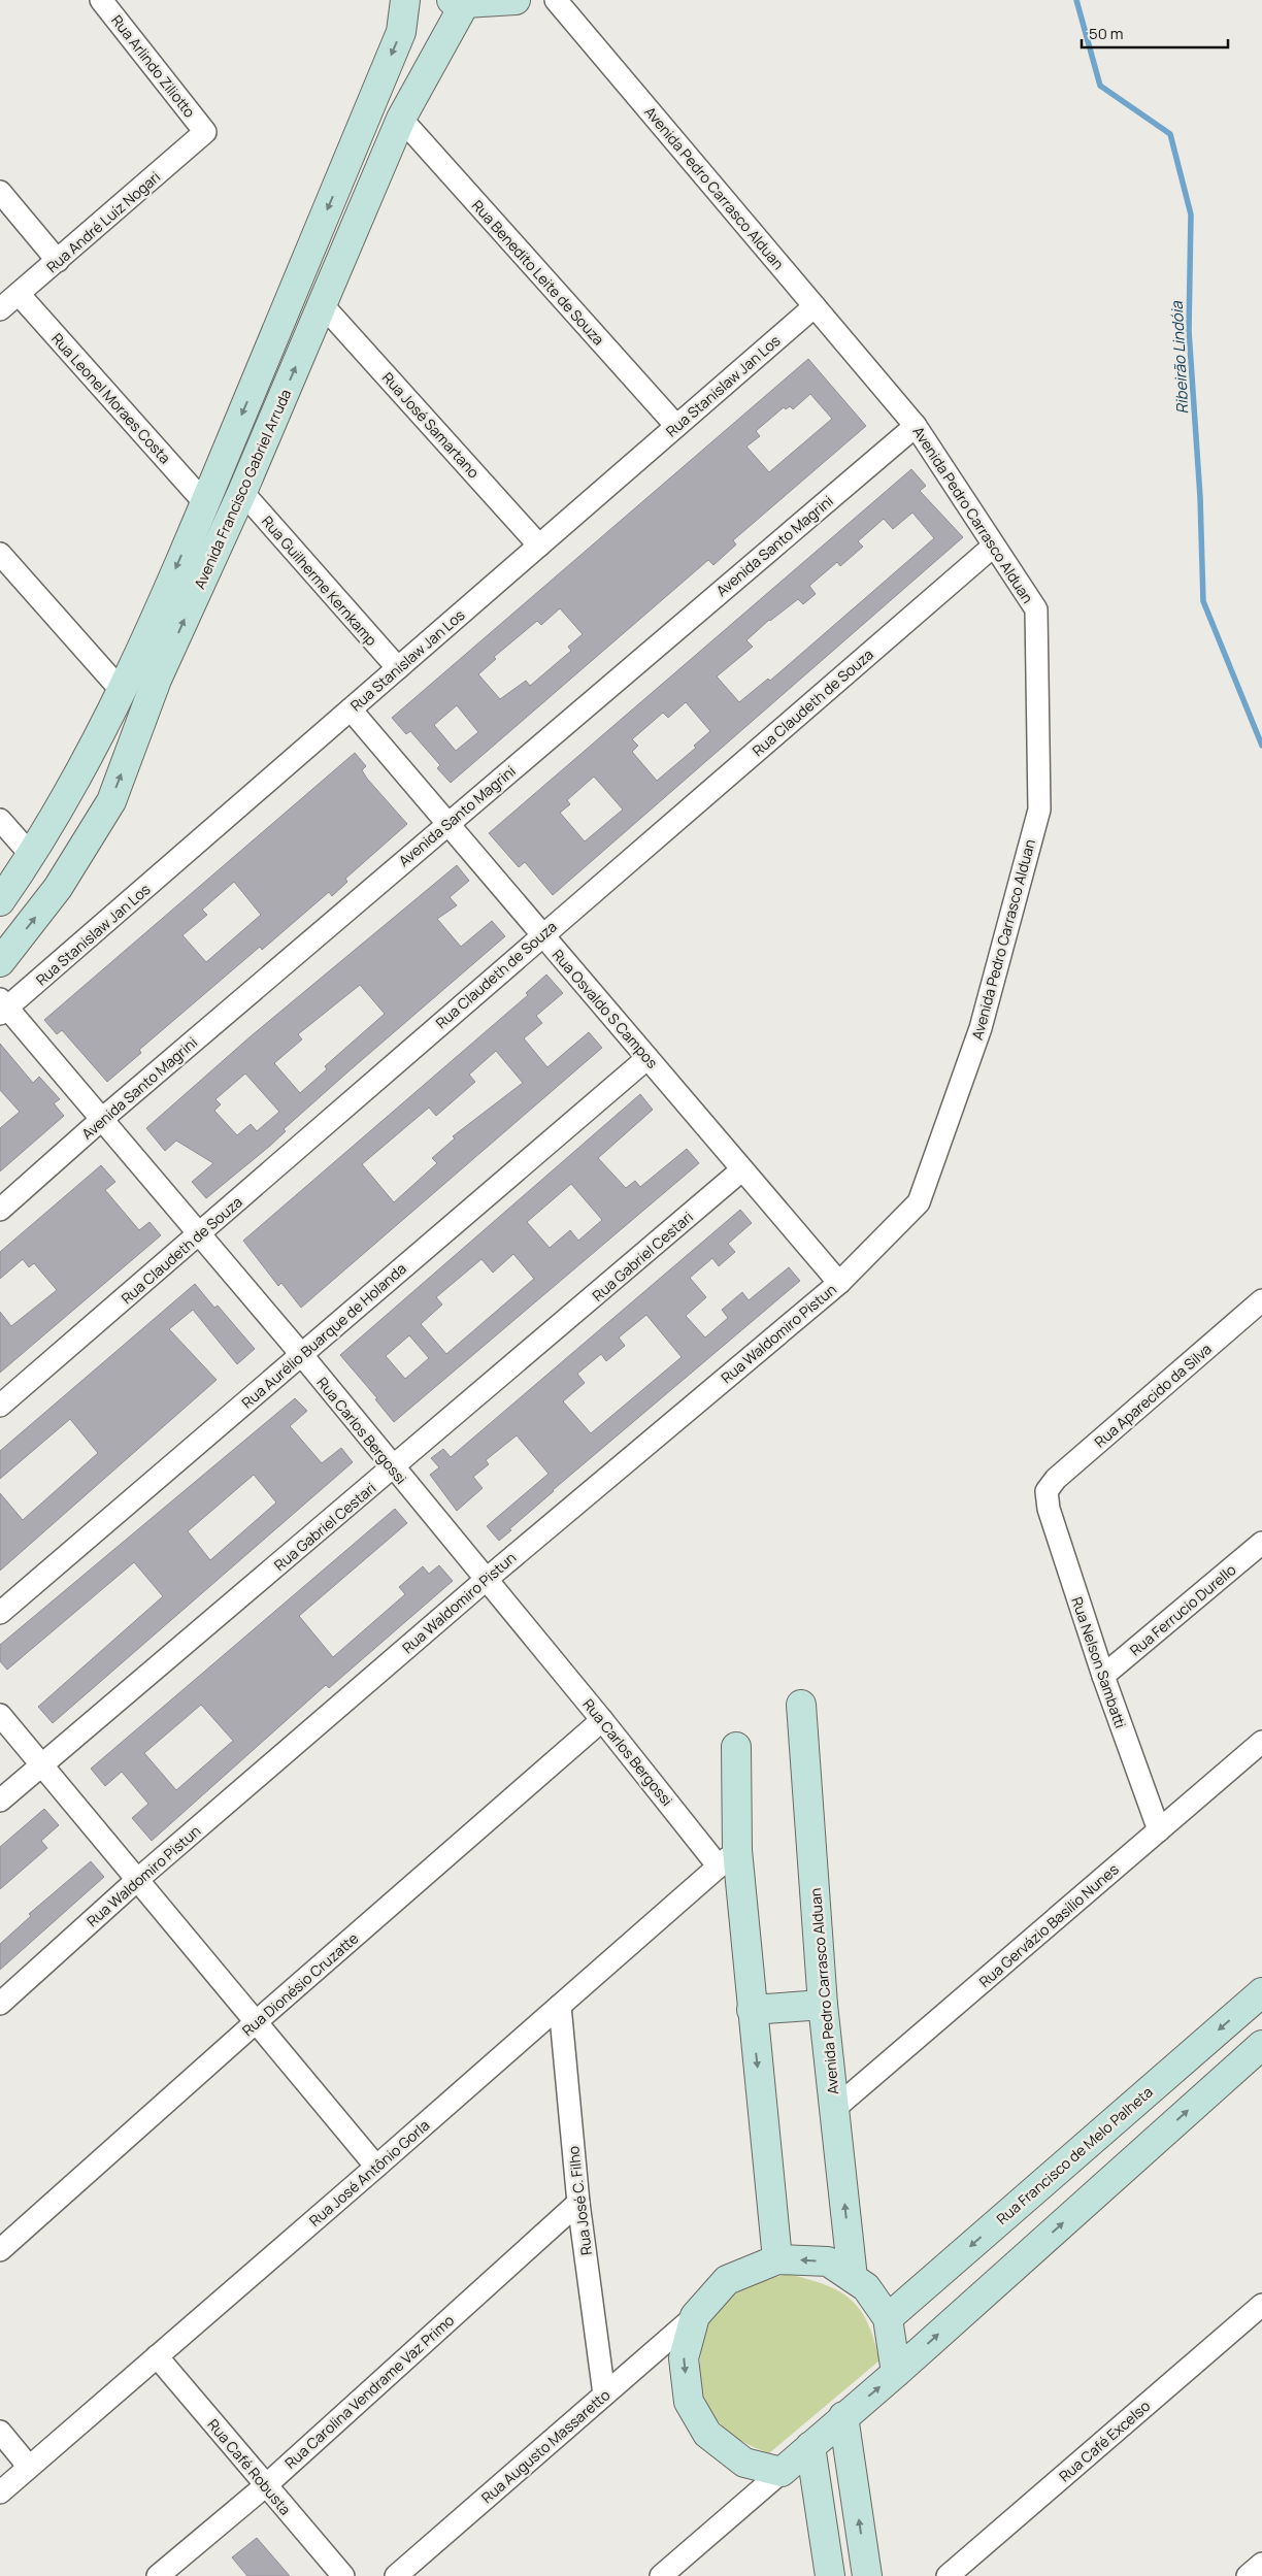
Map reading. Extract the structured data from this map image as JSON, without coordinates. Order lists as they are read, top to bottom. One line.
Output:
{"streets":{"street":["Rua Arlindo Ziliotto","Avenida Pedro Carrasco Alduan","Rua André Luíz Nogari","Rua Benedito Leite de Souza","Rua Stanislaw Jan Los","Rua Leonel Moraes Costa","Rua José Samartano","Avenida Francisco Gabriel Arruda","Avenida Santo Magrini","Rua Guilherme Kernkamp","Rua Claudeth de Souza","Rua Osvaldo S Campos","Rua Gabriel Cestari","Rua Waldomiro Pistun","Rua Aurélio Buarque de Holanda","Rua Aparecido da Silva","Rua Carlos Bergossi","Rua Ferrucio Durello","Rua Nelson Sambatti","Rua Gervázio Basílio Nunes","Rua Dionésio Cruzatte","Rua Francisco de Melo Palheta","Rua José Antônio Gorla","Rua José C. Filho","Rua Carolina Vendrame Vaz Primo","Rua Café Excelso","Rua Augusto Massaretto","Rua Café Robusta"]},"crossings":[["Rua Arlindo Ziliotto","Rua André Luíz Nogari"],["Avenida Pedro Carrasco Alduan","Rua Stanislaw Jan Los"],["Avenida Pedro Carrasco Alduan","Avenida Santo Magrini"],["Avenida Pedro Carrasco Alduan","Rua Claudeth de Souza"],["Avenida Pedro Carrasco Alduan","Rua Waldomiro Pistun"],["Avenida Pedro Carrasco Alduan","Rua Gervázio Basílio Nunes"],["Rua André Luíz Nogari","Rua Leonel Moraes Costa"],["Rua Benedito Leite de Souza","Rua Stanislaw Jan Los"],["Rua Benedito Leite de Souza","Avenida Francisco Gabriel Arruda"],["Rua Stanislaw Jan Los","Rua José Samartano"],["Rua Stanislaw Jan Los","Rua Guilherme Kernkamp"],["Rua Stanislaw Jan Los","Rua Osvaldo S Campos"],["Rua Stanislaw Jan Los","Rua Carlos Bergossi"],["Rua Leonel Moraes Costa","Avenida Francisco Gabriel Arruda"],["Rua José Samartano","Avenida Francisco Gabriel Arruda"],["Avenida Francisco Gabriel Arruda","Rua Guilherme Kernkamp"],["Avenida Santo Magrini","Rua Osvaldo S Campos"],["Avenida Santo Magrini","Rua Carlos Bergossi"],["Rua Claudeth de Souza","Rua Osvaldo S Campos"],["Rua Claudeth de Souza","Rua Carlos Bergossi"],["Rua Osvaldo S Campos","Rua Gabriel Cestari"],["Rua Osvaldo S Campos","Rua Waldomiro Pistun"],["Rua Osvaldo S Campos","Rua Aurélio Buarque de Holanda"],["Rua Gabriel Cestari","Rua Carlos Bergossi"],["Rua Waldomiro Pistun","Rua Carlos Bergossi"],["Rua Aurélio Buarque de Holanda","Rua Carlos Bergossi"],["Rua Aparecido da Silva","Rua Nelson Sambatti"],["Rua Carlos Bergossi","Rua Dionésio Cruzatte"],["Rua Carlos Bergossi","Rua José Antônio Gorla"],["Rua Ferrucio Durello","Rua Nelson Sambatti"],["Rua Nelson Sambatti","Rua Gervázio Basílio Nunes"],["Rua José Antônio Gorla","Rua José C. Filho"],["Rua José Antônio Gorla","Rua Café Robusta"],["Rua José C. Filho","Rua Carolina Vendrame Vaz Primo"],["Rua José C. Filho","Rua Augusto Massaretto"],["Rua Carolina Vendrame Vaz Primo","Rua Café Robusta"]],"water":["Ribeirão Lindóia"],"scale_bar":"50 m"}
